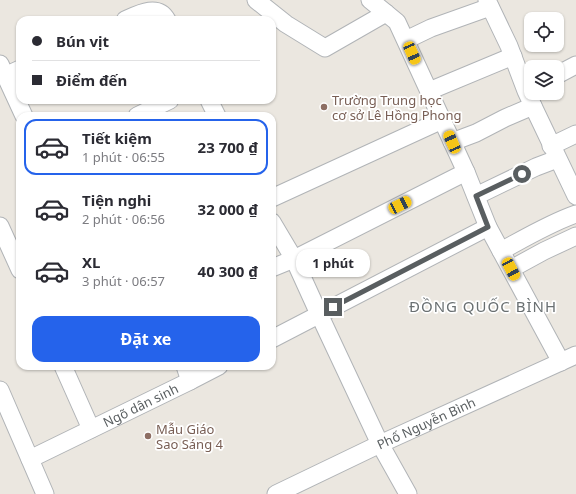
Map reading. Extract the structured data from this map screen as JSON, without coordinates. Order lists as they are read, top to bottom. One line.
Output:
{"streets":{"street":["Ngõ dân sinh","Phố Nguyễn Bình"]},"districts":["ĐỒNG QUỐC BÌNH"],"places":["Trường Trung học cơ sở Lê Hồng Phong","Mẫu Giáo Sao Sáng 4"],"page":{"banner":["Bún vịt","Điểm đến"],"list":[{"name":"Tiết kiệm","note":"1 phút · 06:55","value":"23 700 ₫"},{"name":"Tiện nghi","note":"2 phút · 06:56","value":"32 000 ₫"},{"name":"XL","note":"3 phút · 06:57","value":"40 300 ₫"}],"bubble":"1 phút","buttons":"Đặt xe"}}
